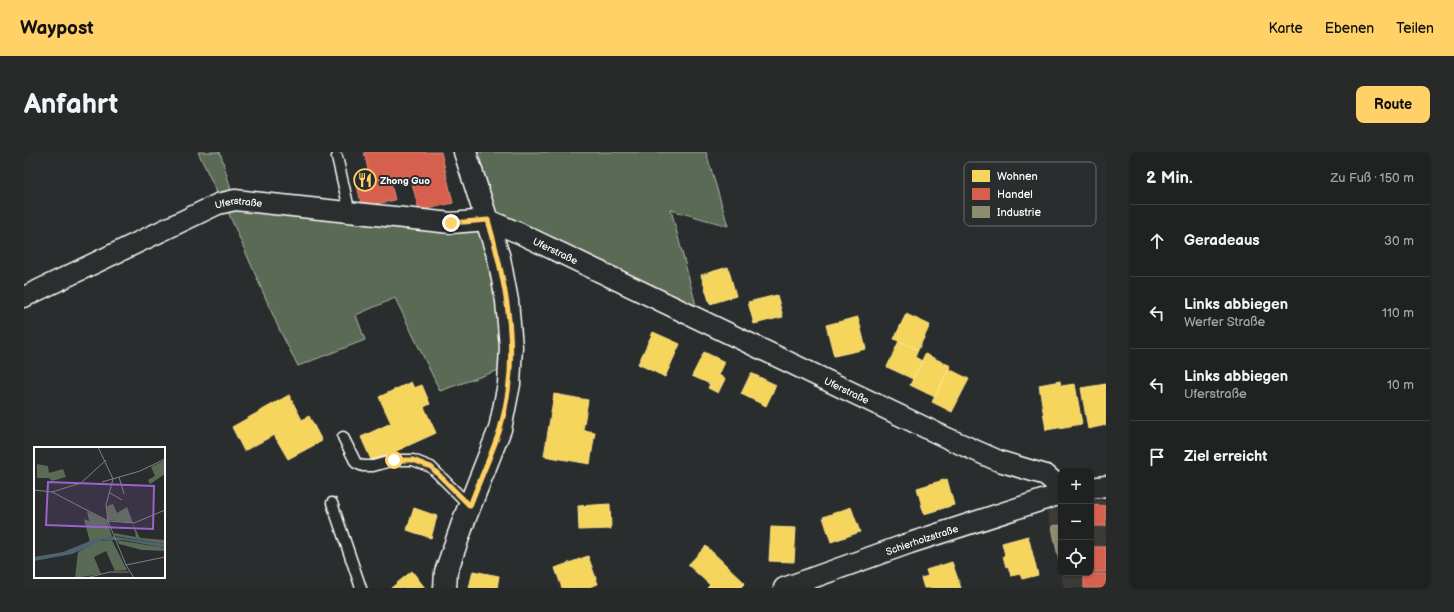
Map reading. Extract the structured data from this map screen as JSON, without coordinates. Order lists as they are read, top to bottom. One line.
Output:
{"streets":{"street":["Uferstraße","Schierholzstraße"]},"places":{"restaurant":["Zhong Guo"]},"legend":["Wohnen","Handel","Industrie"],"page":{"header":"Waypost","nav":["Karte","Ebenen","Teilen"],"buttons":"Route","title":"Anfahrt","heading":["2 Min.","Zu Fuß · 150 m"],"list":[["Geradeaus","30 m"],["Links abbiegen","Werfer Straße","110 m"],["Links abbiegen","Uferstraße","10 m"],"Ziel erreicht"],"map_buttons":["+","−"]}}
